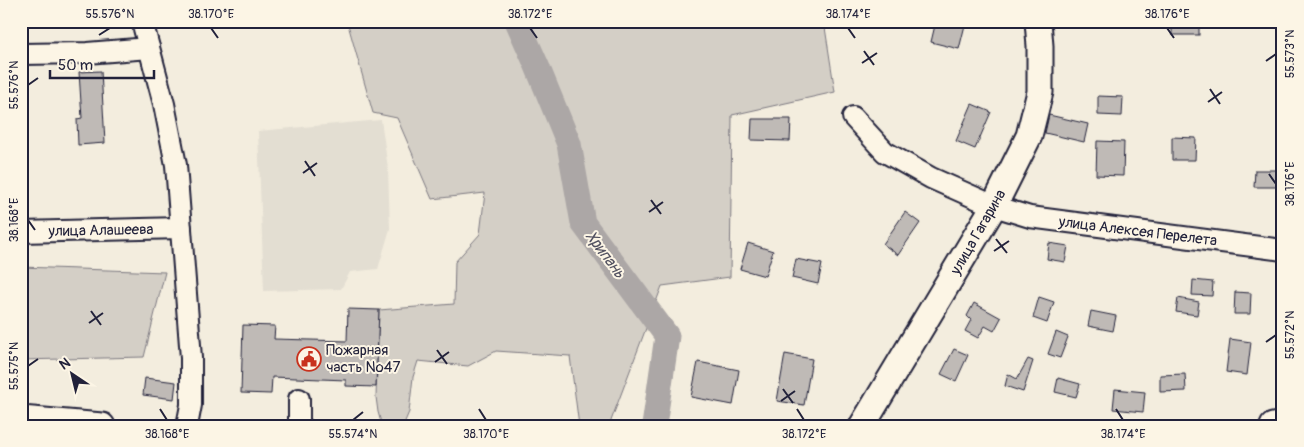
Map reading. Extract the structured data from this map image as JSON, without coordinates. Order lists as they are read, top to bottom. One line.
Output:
{"streets":{"main road":["улица Гагарина"],"street":["улица Алашеева","улица Алексея Перелета"]},"crossings":[["улица Алексея Перелета","улица Гагарина"]],"water":["Хрипань"],"places":{"public building":["Пожарная часть №47"]},"scale_bar":"50 m","north":"top left","coordinates":["55.576°N","38.170°E","38.172°E","38.174°E","38.176°E","55.573°N","38.168°E","55.572°N","55.575°N","55.574°N"]}
